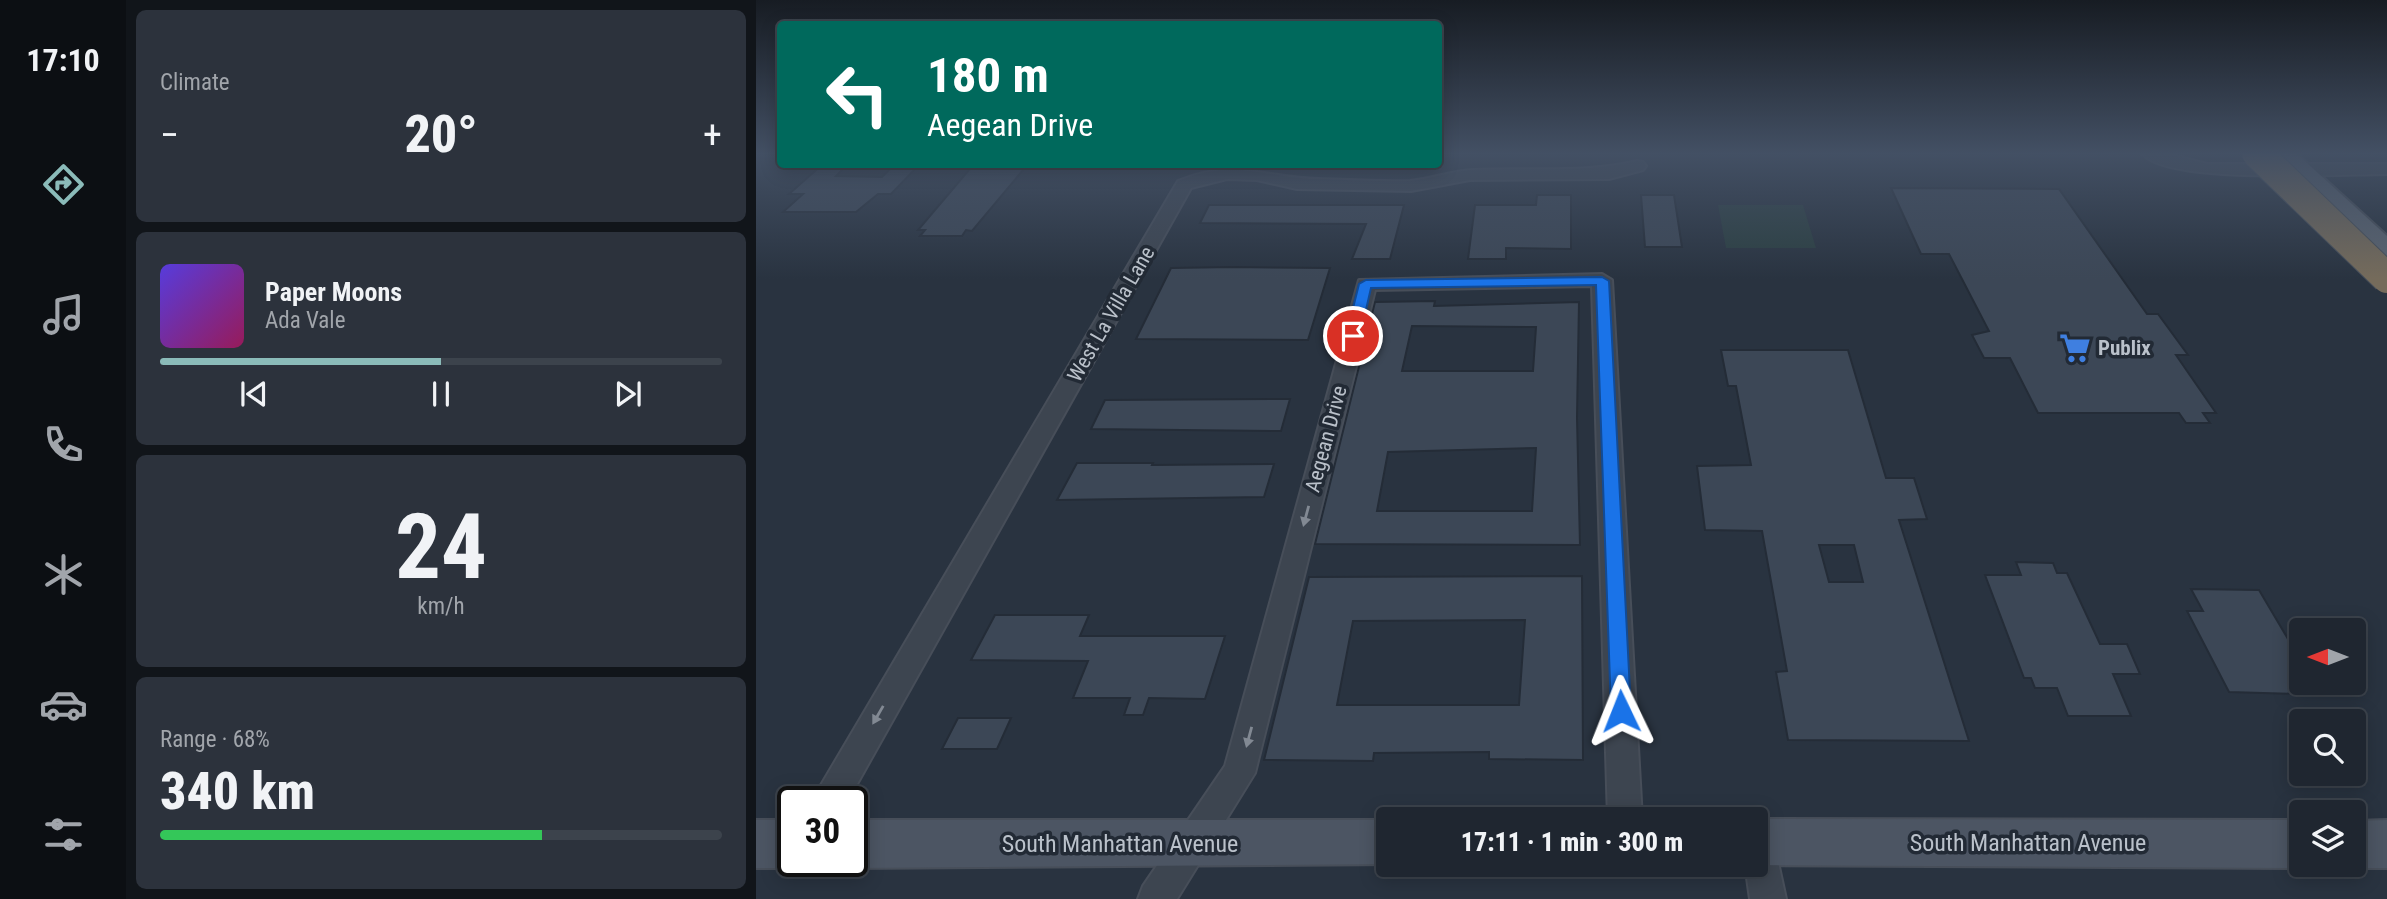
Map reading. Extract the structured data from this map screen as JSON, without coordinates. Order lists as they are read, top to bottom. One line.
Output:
{"streets":{"main road":["South Manhattan Avenue"],"street":["West La Villa Lane","Aegean Drive"]},"crossings":[["Aegean Drive","South Manhattan Avenue"]],"one_way":["West La Villa Lane"],"places":{"supermarket":["Publix"]},"north":"left","page":{"tabs":"17:10","tile":["Climate",["24","km/h"],["Range · 68%","340 km"]],"turn":["180 m","Aegean Drive"],"heat":["−","20°","+"],"song":["Paper Moons","Ada Vale"],"limit":"30","trip":"17:11 · 1 min · 300 m"}}
